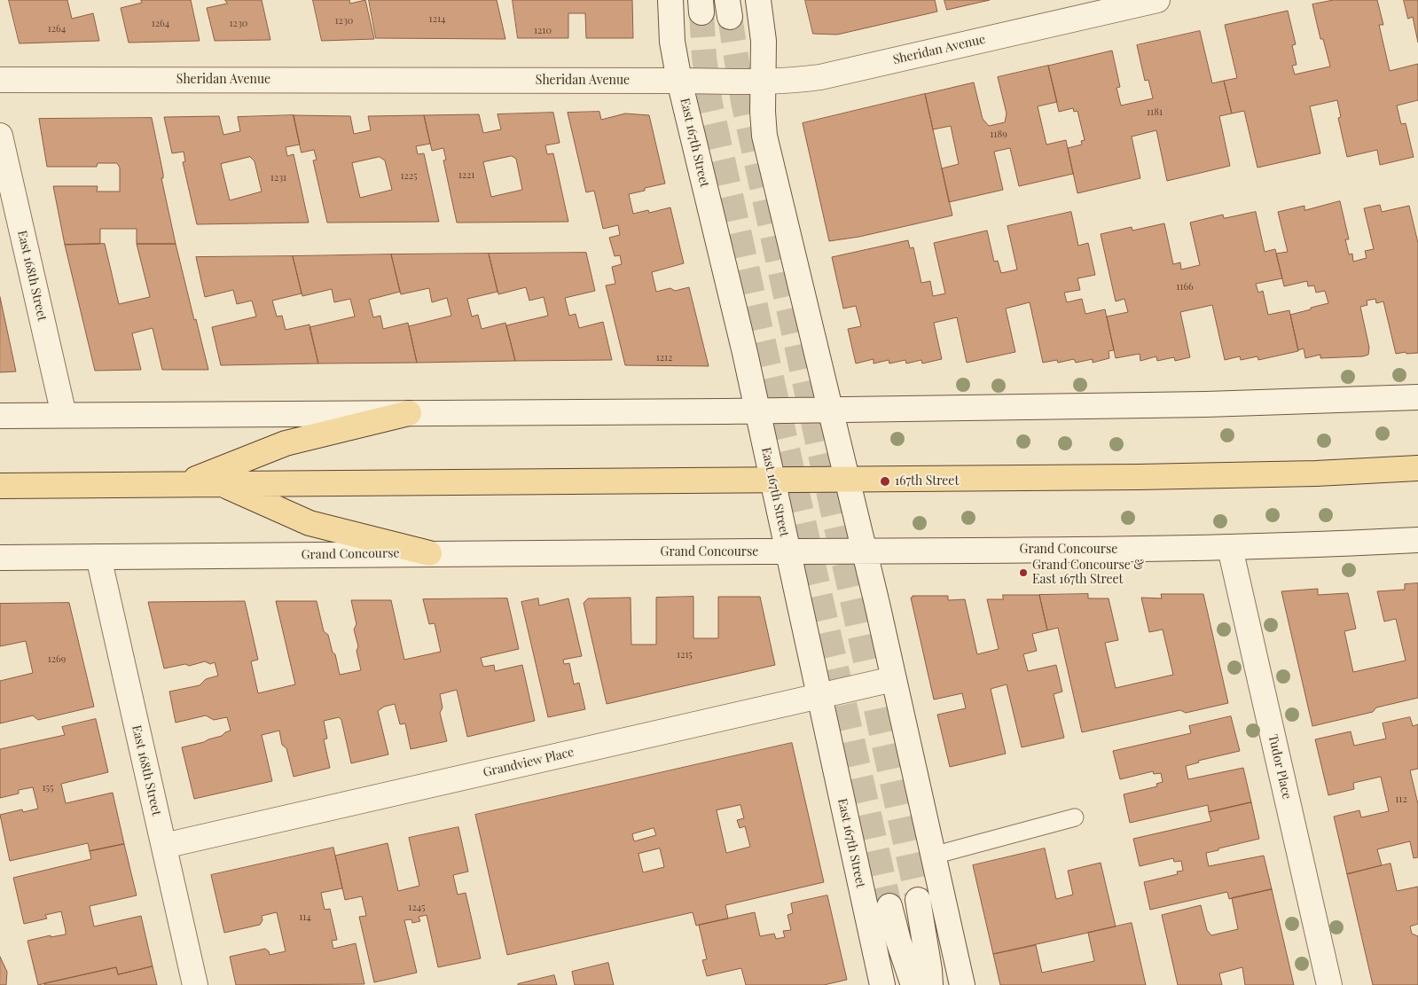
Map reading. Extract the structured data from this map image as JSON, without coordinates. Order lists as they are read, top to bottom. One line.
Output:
{"streets":{"street":["Sheridan Avenue","East 167th Street","East 168th Street","Grand Concourse","Grandview Place","Tudor Place"]},"crossings":[["Sheridan Avenue","East 167th Street"],["East 167th Street","Grand Concourse"],["East 167th Street","Grandview Place"],["East 168th Street","Grand Concourse"],["East 168th Street","Grandview Place"],["Grand Concourse","Tudor Place"]],"places":["167th Street","Grand Concourse & East 167th Street"],"house_numbers":["1214","1230","1264","1230","1264","1210","1181","1189","1221","1225","1231","1166","1212","1215","1269","155","112","1245","114"]}
